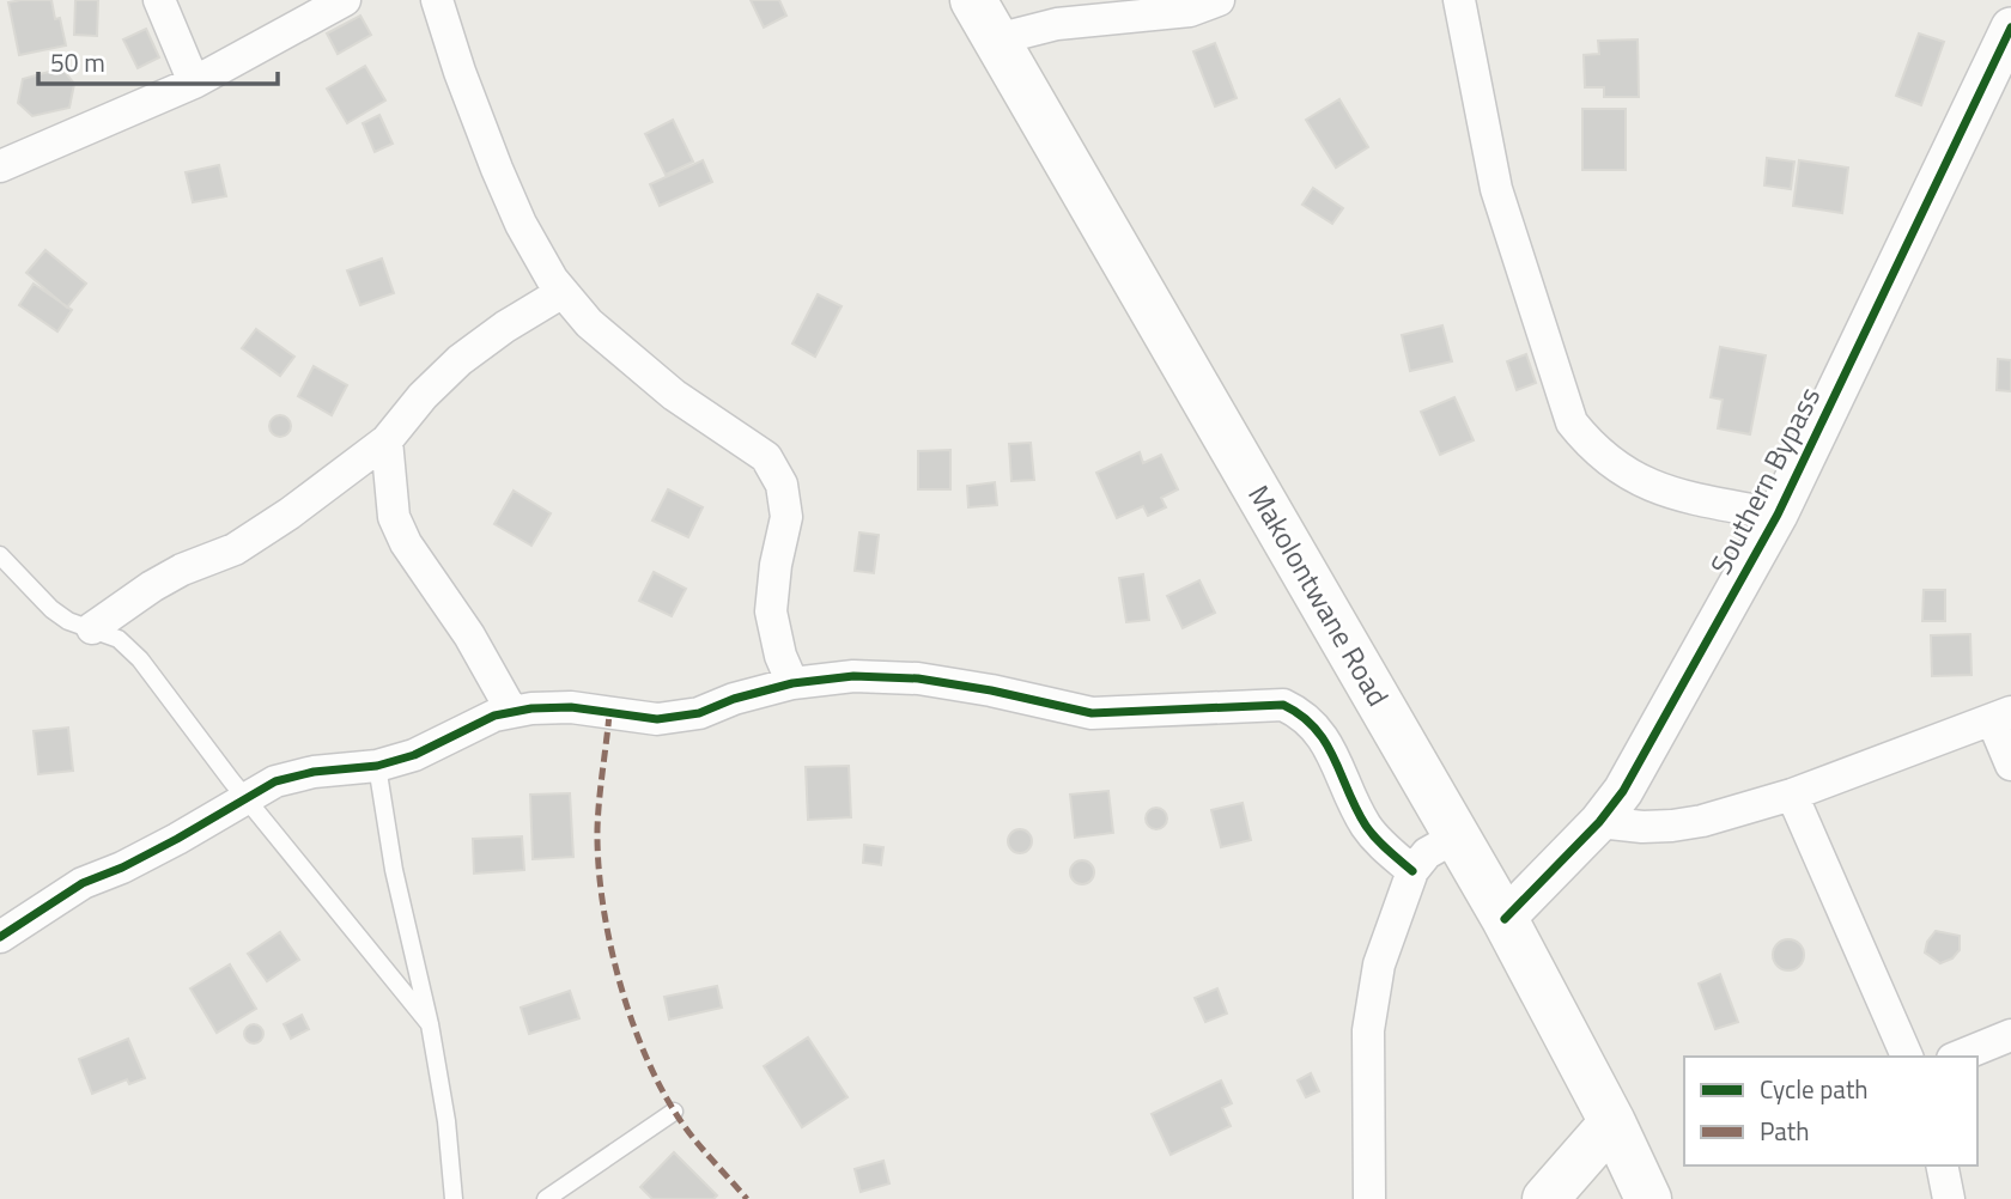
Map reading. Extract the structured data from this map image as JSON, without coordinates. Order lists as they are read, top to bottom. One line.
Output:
{"streets":{"main road":["Makolontwane Road"],"street":["Southern Bypass"]},"crossings":[["Southern Bypass","Makolontwane Road"]],"legend":["Cycle path","Path"],"scale_bar":"50 m"}
